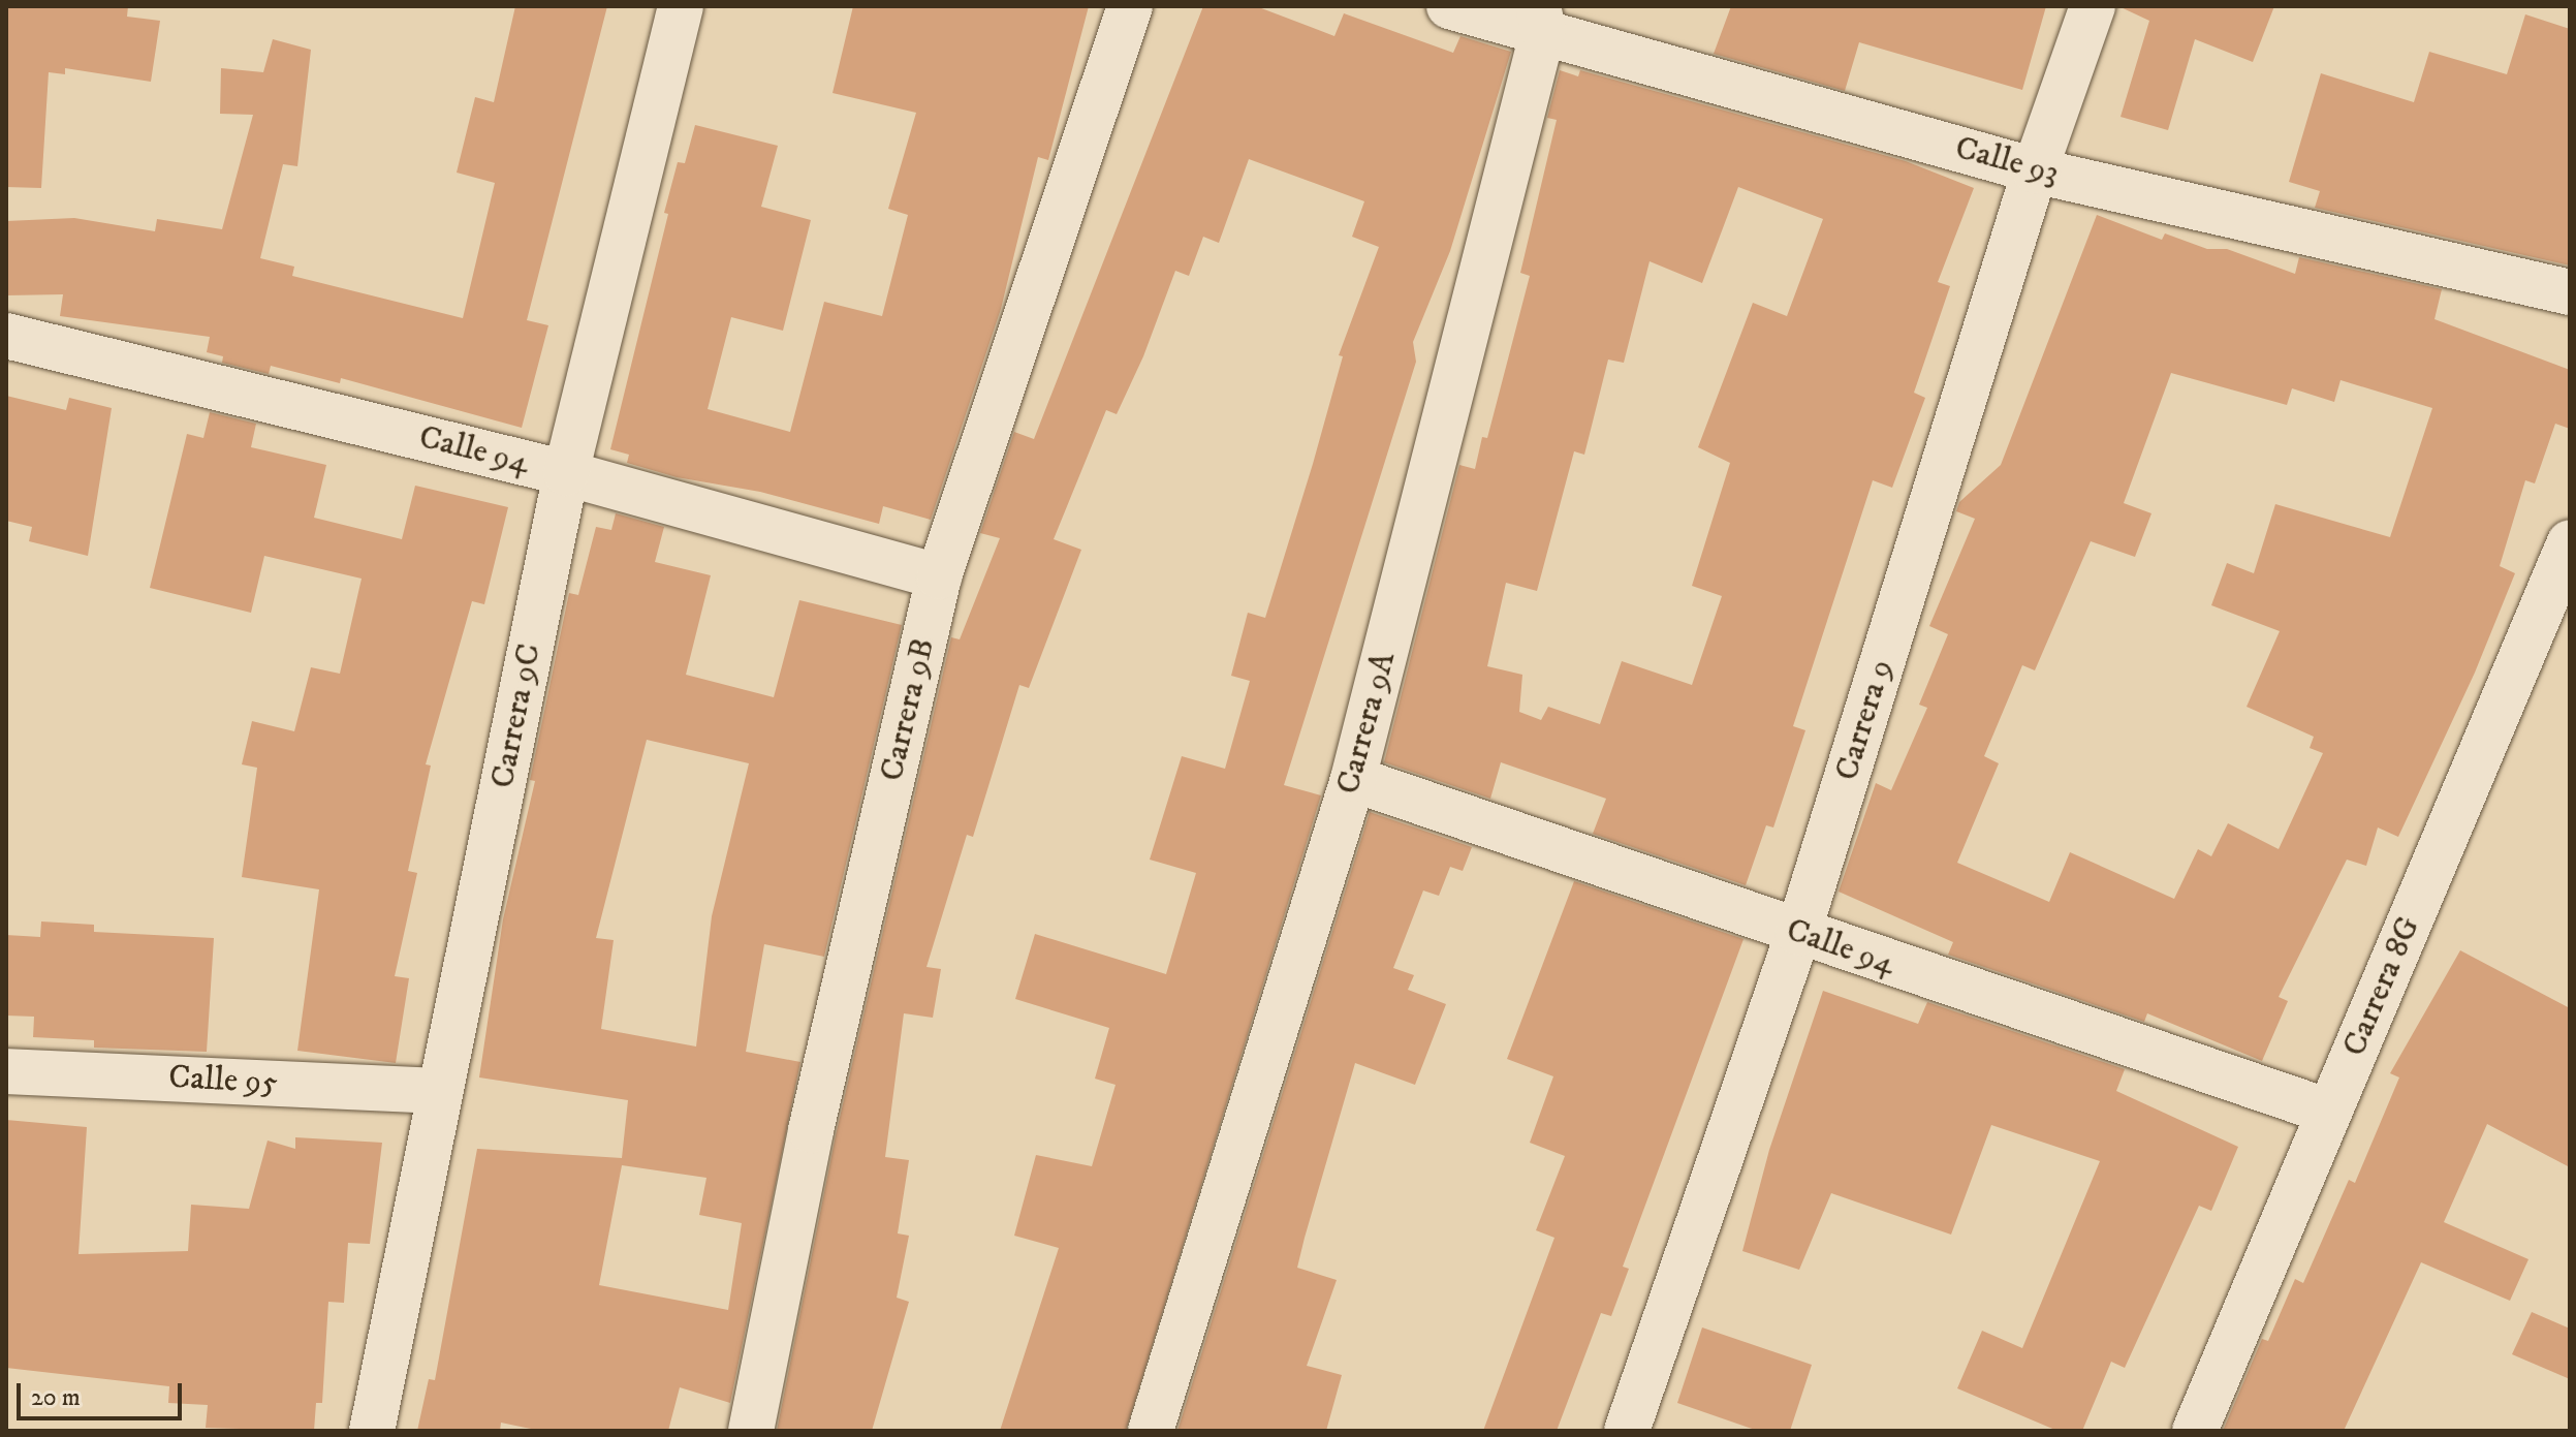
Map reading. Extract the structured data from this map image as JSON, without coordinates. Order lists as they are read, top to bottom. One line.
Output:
{"streets":{"street":["Calle 93","Calle 94","Carrera 9B","Carrera 9C","Carrera 9","Carrera 9A","Carrera 8G","Calle 95"]},"crossings":[["Calle 93","Carrera 9"],["Calle 93","Carrera 9A"],["Calle 94","Carrera 9B"],["Calle 94","Carrera 9C"],["Calle 94","Carrera 9"],["Calle 94","Carrera 9A"],["Calle 94","Carrera 8G"],["Carrera 9C","Calle 95"]],"scale_bar":"20 m"}
